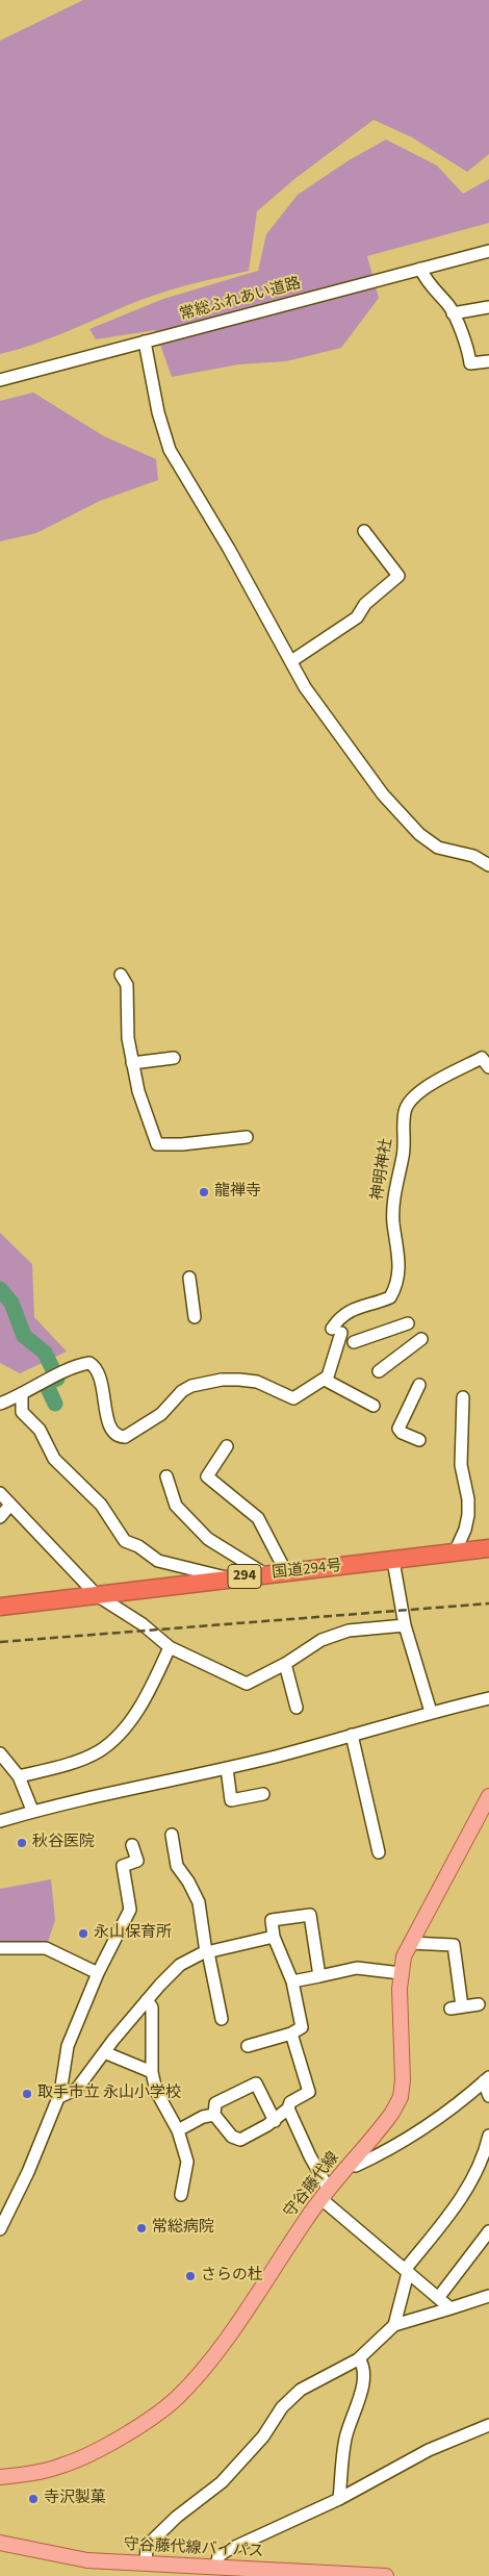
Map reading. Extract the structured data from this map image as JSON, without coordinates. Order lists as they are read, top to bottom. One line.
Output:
{"streets":{"highway":["国道294号","294"],"main road":["守谷藤代線","守谷藤代線バイパス"],"street":["常総ふれあい道路","神明神社"]},"places":["龍禅寺","秋谷医院","永山保育所","取手市立 永山小学校","常総病院","さらの杜","寺沢製菓"]}
